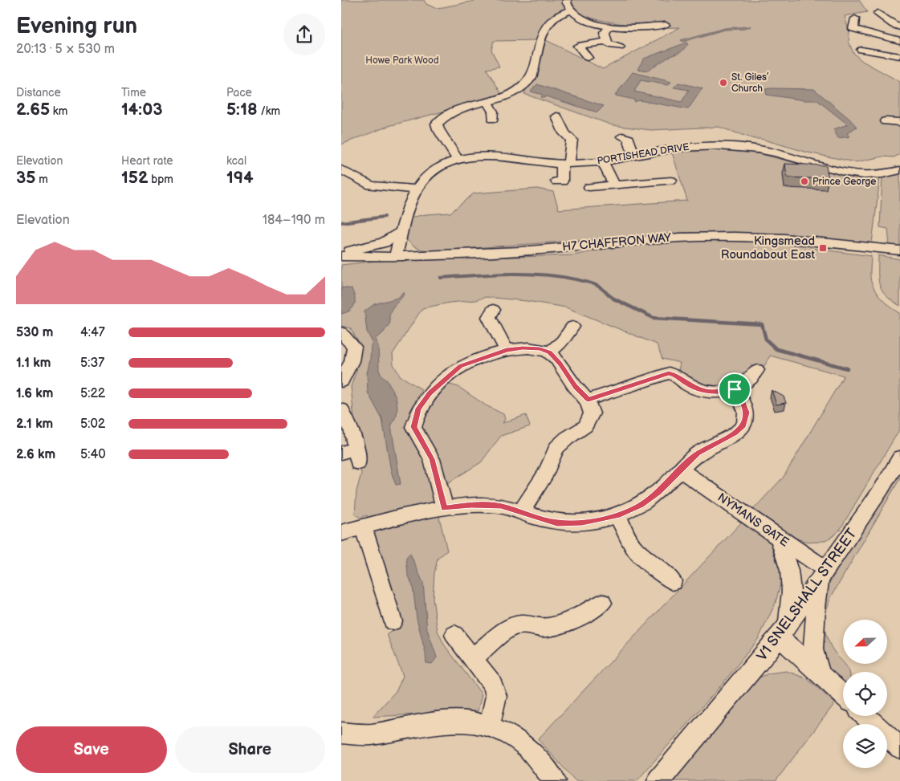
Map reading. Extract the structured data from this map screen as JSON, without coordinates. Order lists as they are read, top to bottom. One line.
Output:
{"streets":{"street":["PORTISHEAD DRIVE","H7 CHAFFRON WAY","NYMANS GATE","V1 SNELSHALL STREET"]},"crossings":[["PORTISHEAD DRIVE","H7 CHAFFRON WAY"],["NYMANS GATE","V1 SNELSHALL STREET"]],"parks":["Howe Park Wood"],"places":{"other":["St. Giles’ Church","Prince George"],"transit":["Kingsmead Roundabout East"]},"north":"left","page":{"heading":["Evening run","20:13 · 5 × 530 m"],"stats":[["Distance","2.65 km"],["Time","14:03"],["Pace","5:18 /km"],["Elevation","35 m"],["Heart rate","152 bpm"],["kcal","194"]],"chart":["Elevation","184–190 m"],"list":[{"name":"530 m","note":"4:47"},{"name":"1.1 km","note":"5:37"},{"name":"1.6 km","note":"5:22"},{"name":"2.1 km","note":"5:02"},{"name":"2.6 km","note":"5:40"}],"buttons":["Save","Share"]}}
